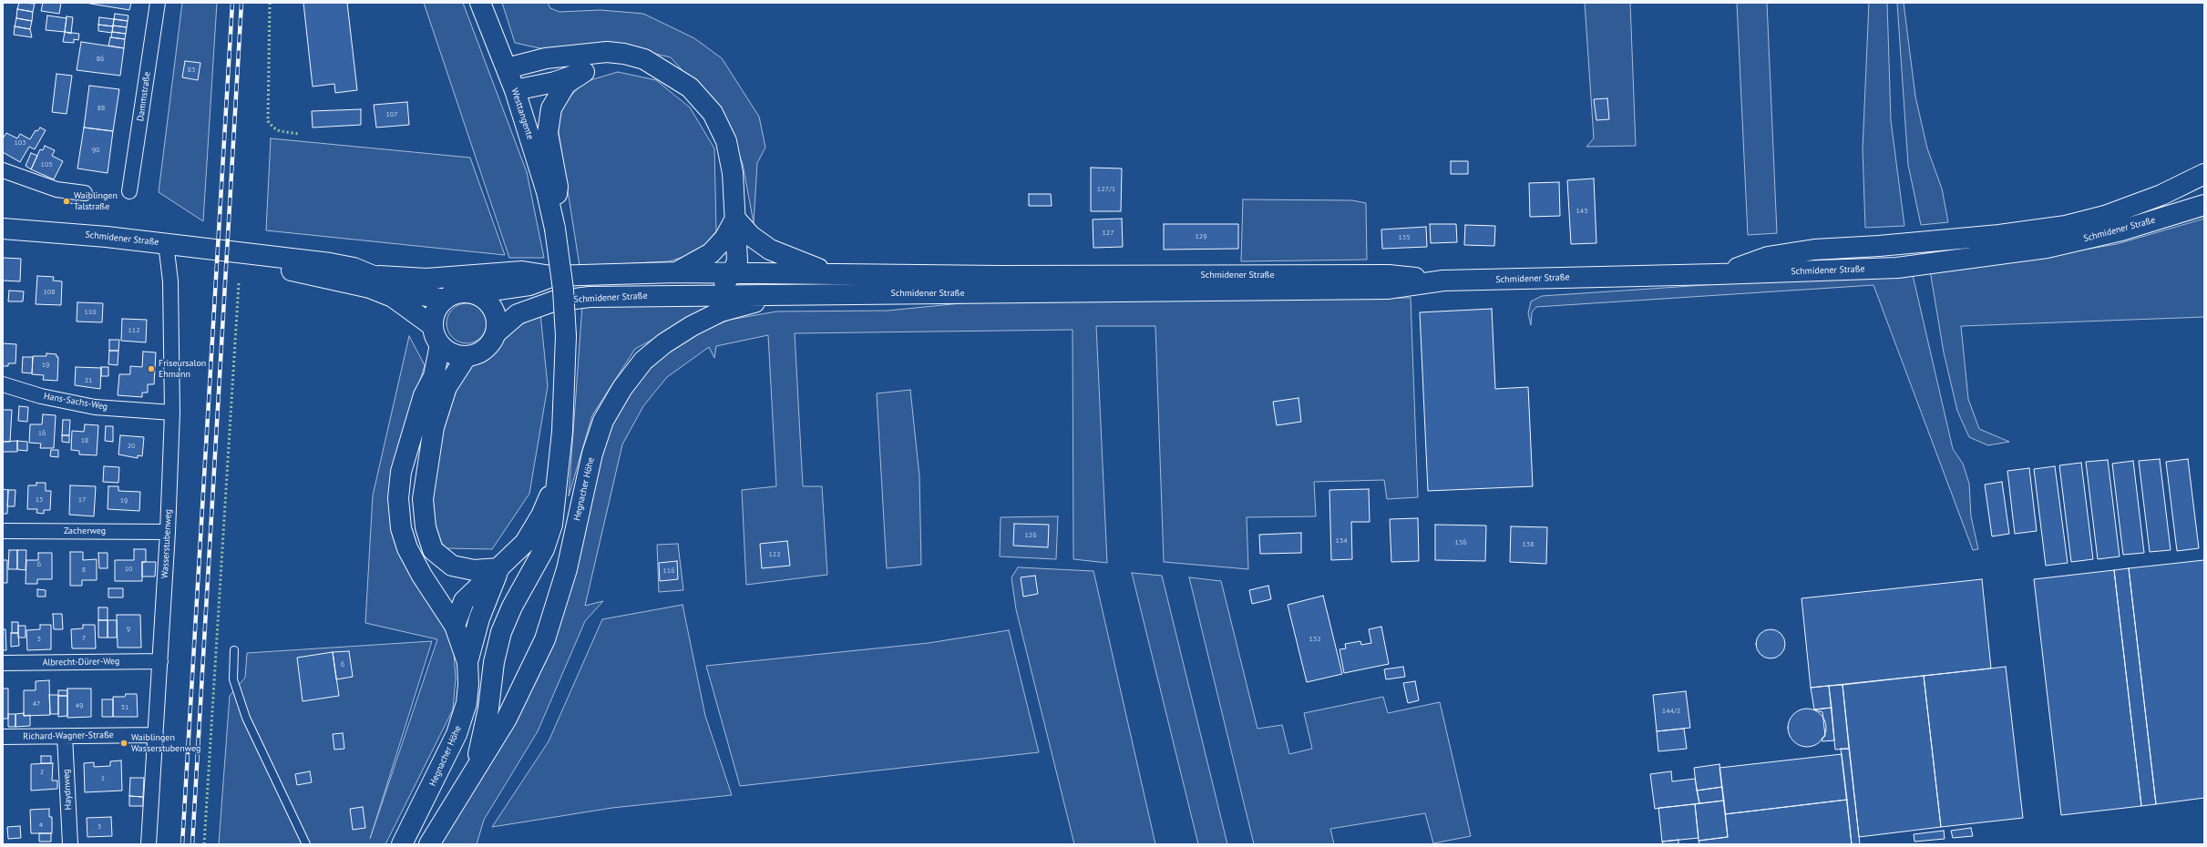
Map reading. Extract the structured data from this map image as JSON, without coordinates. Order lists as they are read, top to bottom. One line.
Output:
{"streets":{"main road":["Westtangente","Schmidener Straße","Hegnacher Höhe"],"street":["Dammstraße","Hans-Sachs-Weg","Zacherweg","Wasserstubenweg","Albrecht-Dürer-Weg","Richard-Wagner-Straße","Haydnweg"]},"crossings":[["Westtangente","Hegnacher Höhe"],["Schmidener Straße","Hegnacher Höhe"],["Schmidener Straße","Wasserstubenweg"],["Hans-Sachs-Weg","Wasserstubenweg"],["Zacherweg","Wasserstubenweg"],["Wasserstubenweg","Albrecht-Dürer-Weg"],["Wasserstubenweg","Richard-Wagner-Straße"],["Richard-Wagner-Straße","Haydnweg"]],"places":["Waiblingen Talstraße","Friseursalon Ehmann","Waiblingen Wasserstubenweg"],"house_numbers":["86","83","88","107","103","90","105","127/1","145","127","129","135","108","110","112","19","21","16","18","20","15","17","19","126","134","136","138","122","6","10","8","116","9","7","5","132","6","47","49","51","144/2","2","1","4","3"]}
